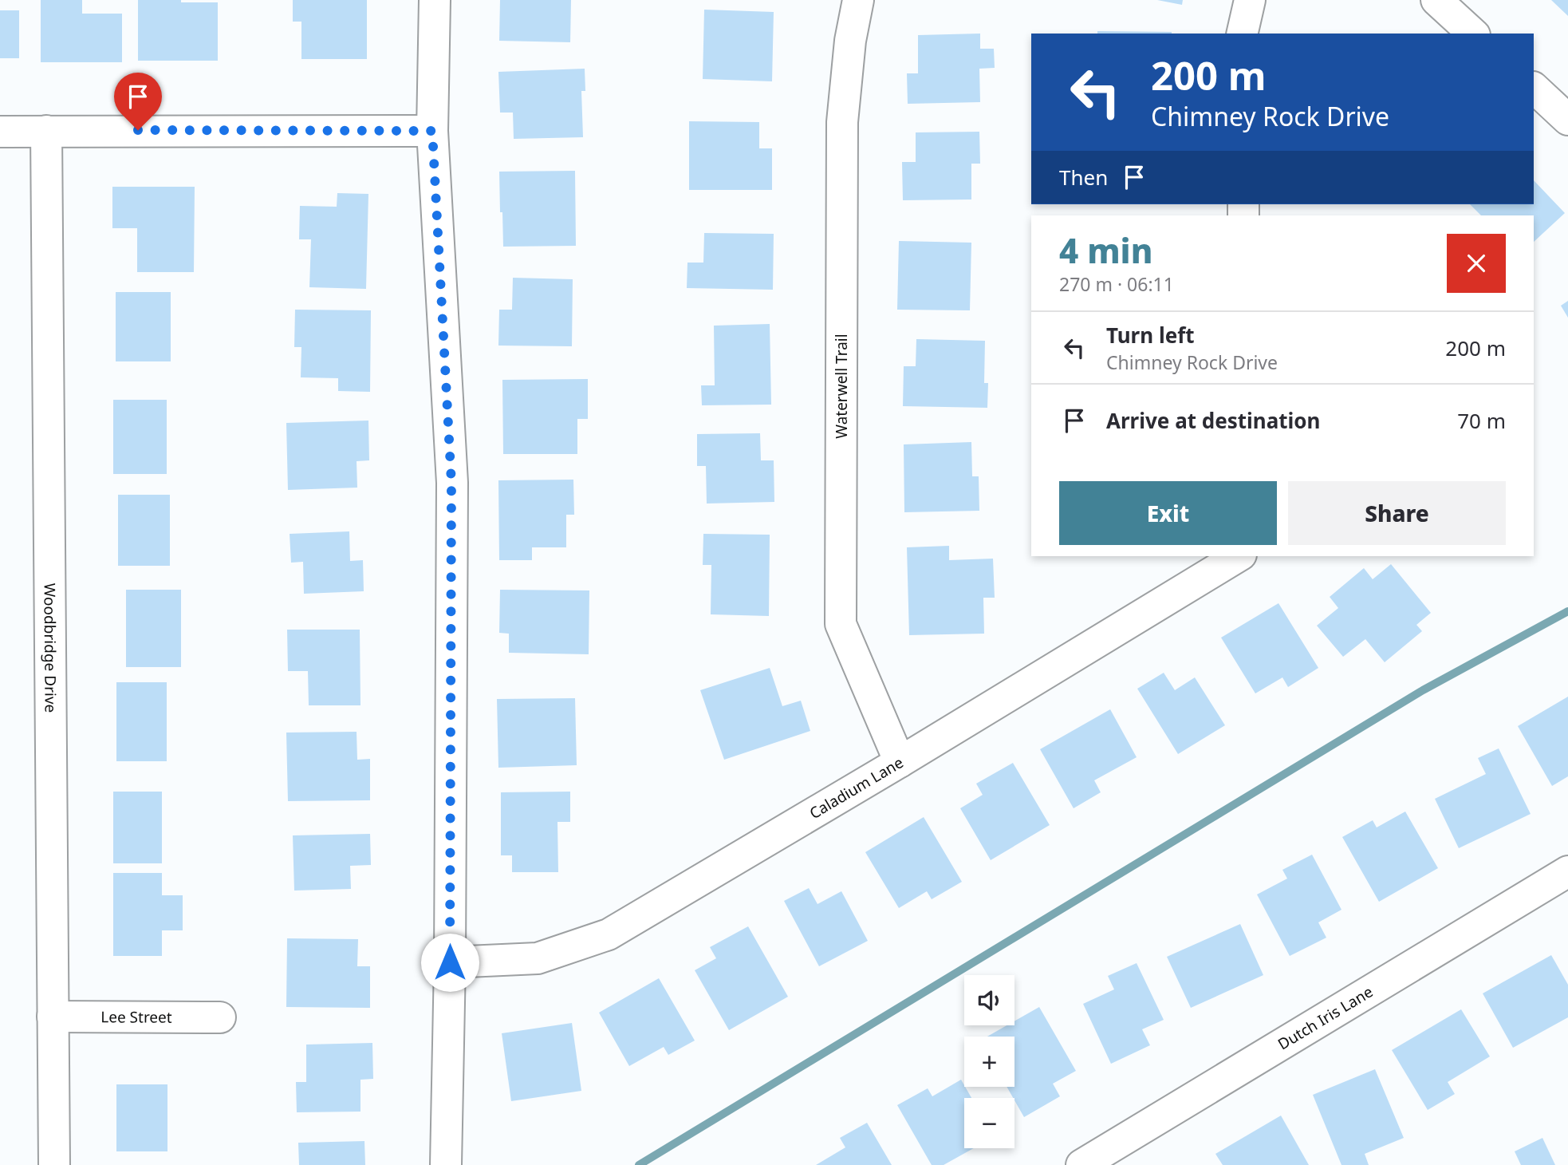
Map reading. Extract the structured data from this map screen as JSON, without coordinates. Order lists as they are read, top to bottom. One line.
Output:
{"streets":{"street":["Waterwell Trail","Woodbridge Drive","Caladium Lane","Lee Street","Dutch Iris Lane"]},"crossings":[["Waterwell Trail","Caladium Lane"],["Woodbridge Drive","Lee Street"]],"page":{"turn":["200 m","Chimney Rock Drive"],"then":"Then","heading":["4 min","270 m · 06:11"],"list":[{"name":"Turn left","note":"Chimney Rock Drive","value":"200 m"},{"name":"Arrive at destination","value":"70 m"}],"buttons":["Exit","Share"],"map_buttons":["+","−"]}}
